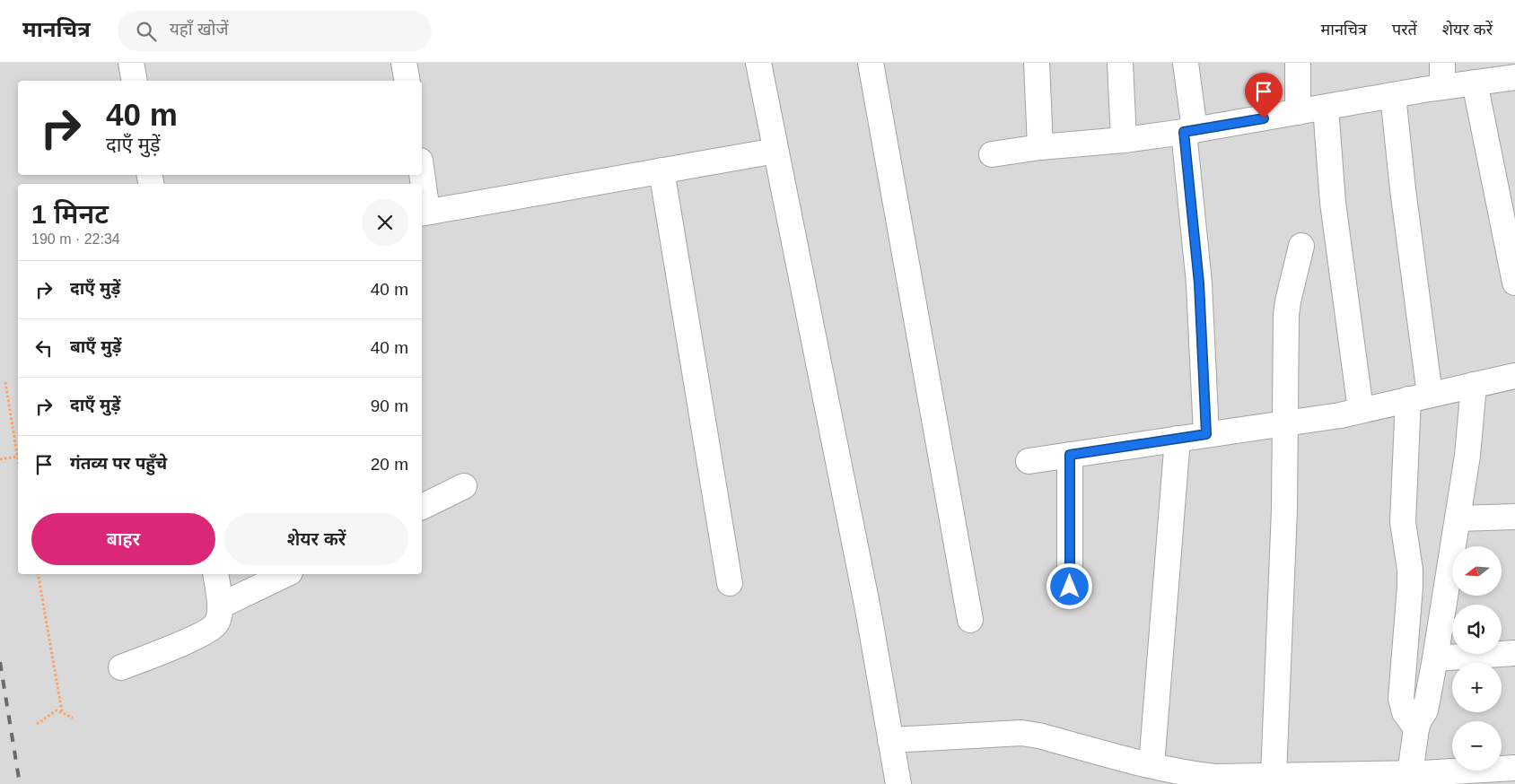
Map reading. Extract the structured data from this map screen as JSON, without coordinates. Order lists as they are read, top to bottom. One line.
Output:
{"north":"left","page":{"header":"मानचित्र","search":"यहाँ खोजें","nav":["मानचित्र","परतें","शेयर करें"],"turn":["40 m","दाएँ मुड़ें"],"heading":["1 मिनट","190 m · 22:34"],"list":[{"name":"दाएँ मुड़ें","value":"40 m"},{"name":"बाएँ मुड़ें","value":"40 m"},{"name":"दाएँ मुड़ें","value":"90 m"},{"name":"गंतव्य पर पहुँचे","value":"20 m"}],"buttons":["बाहर","शेयर करें"],"map_buttons":["+","−"]}}
